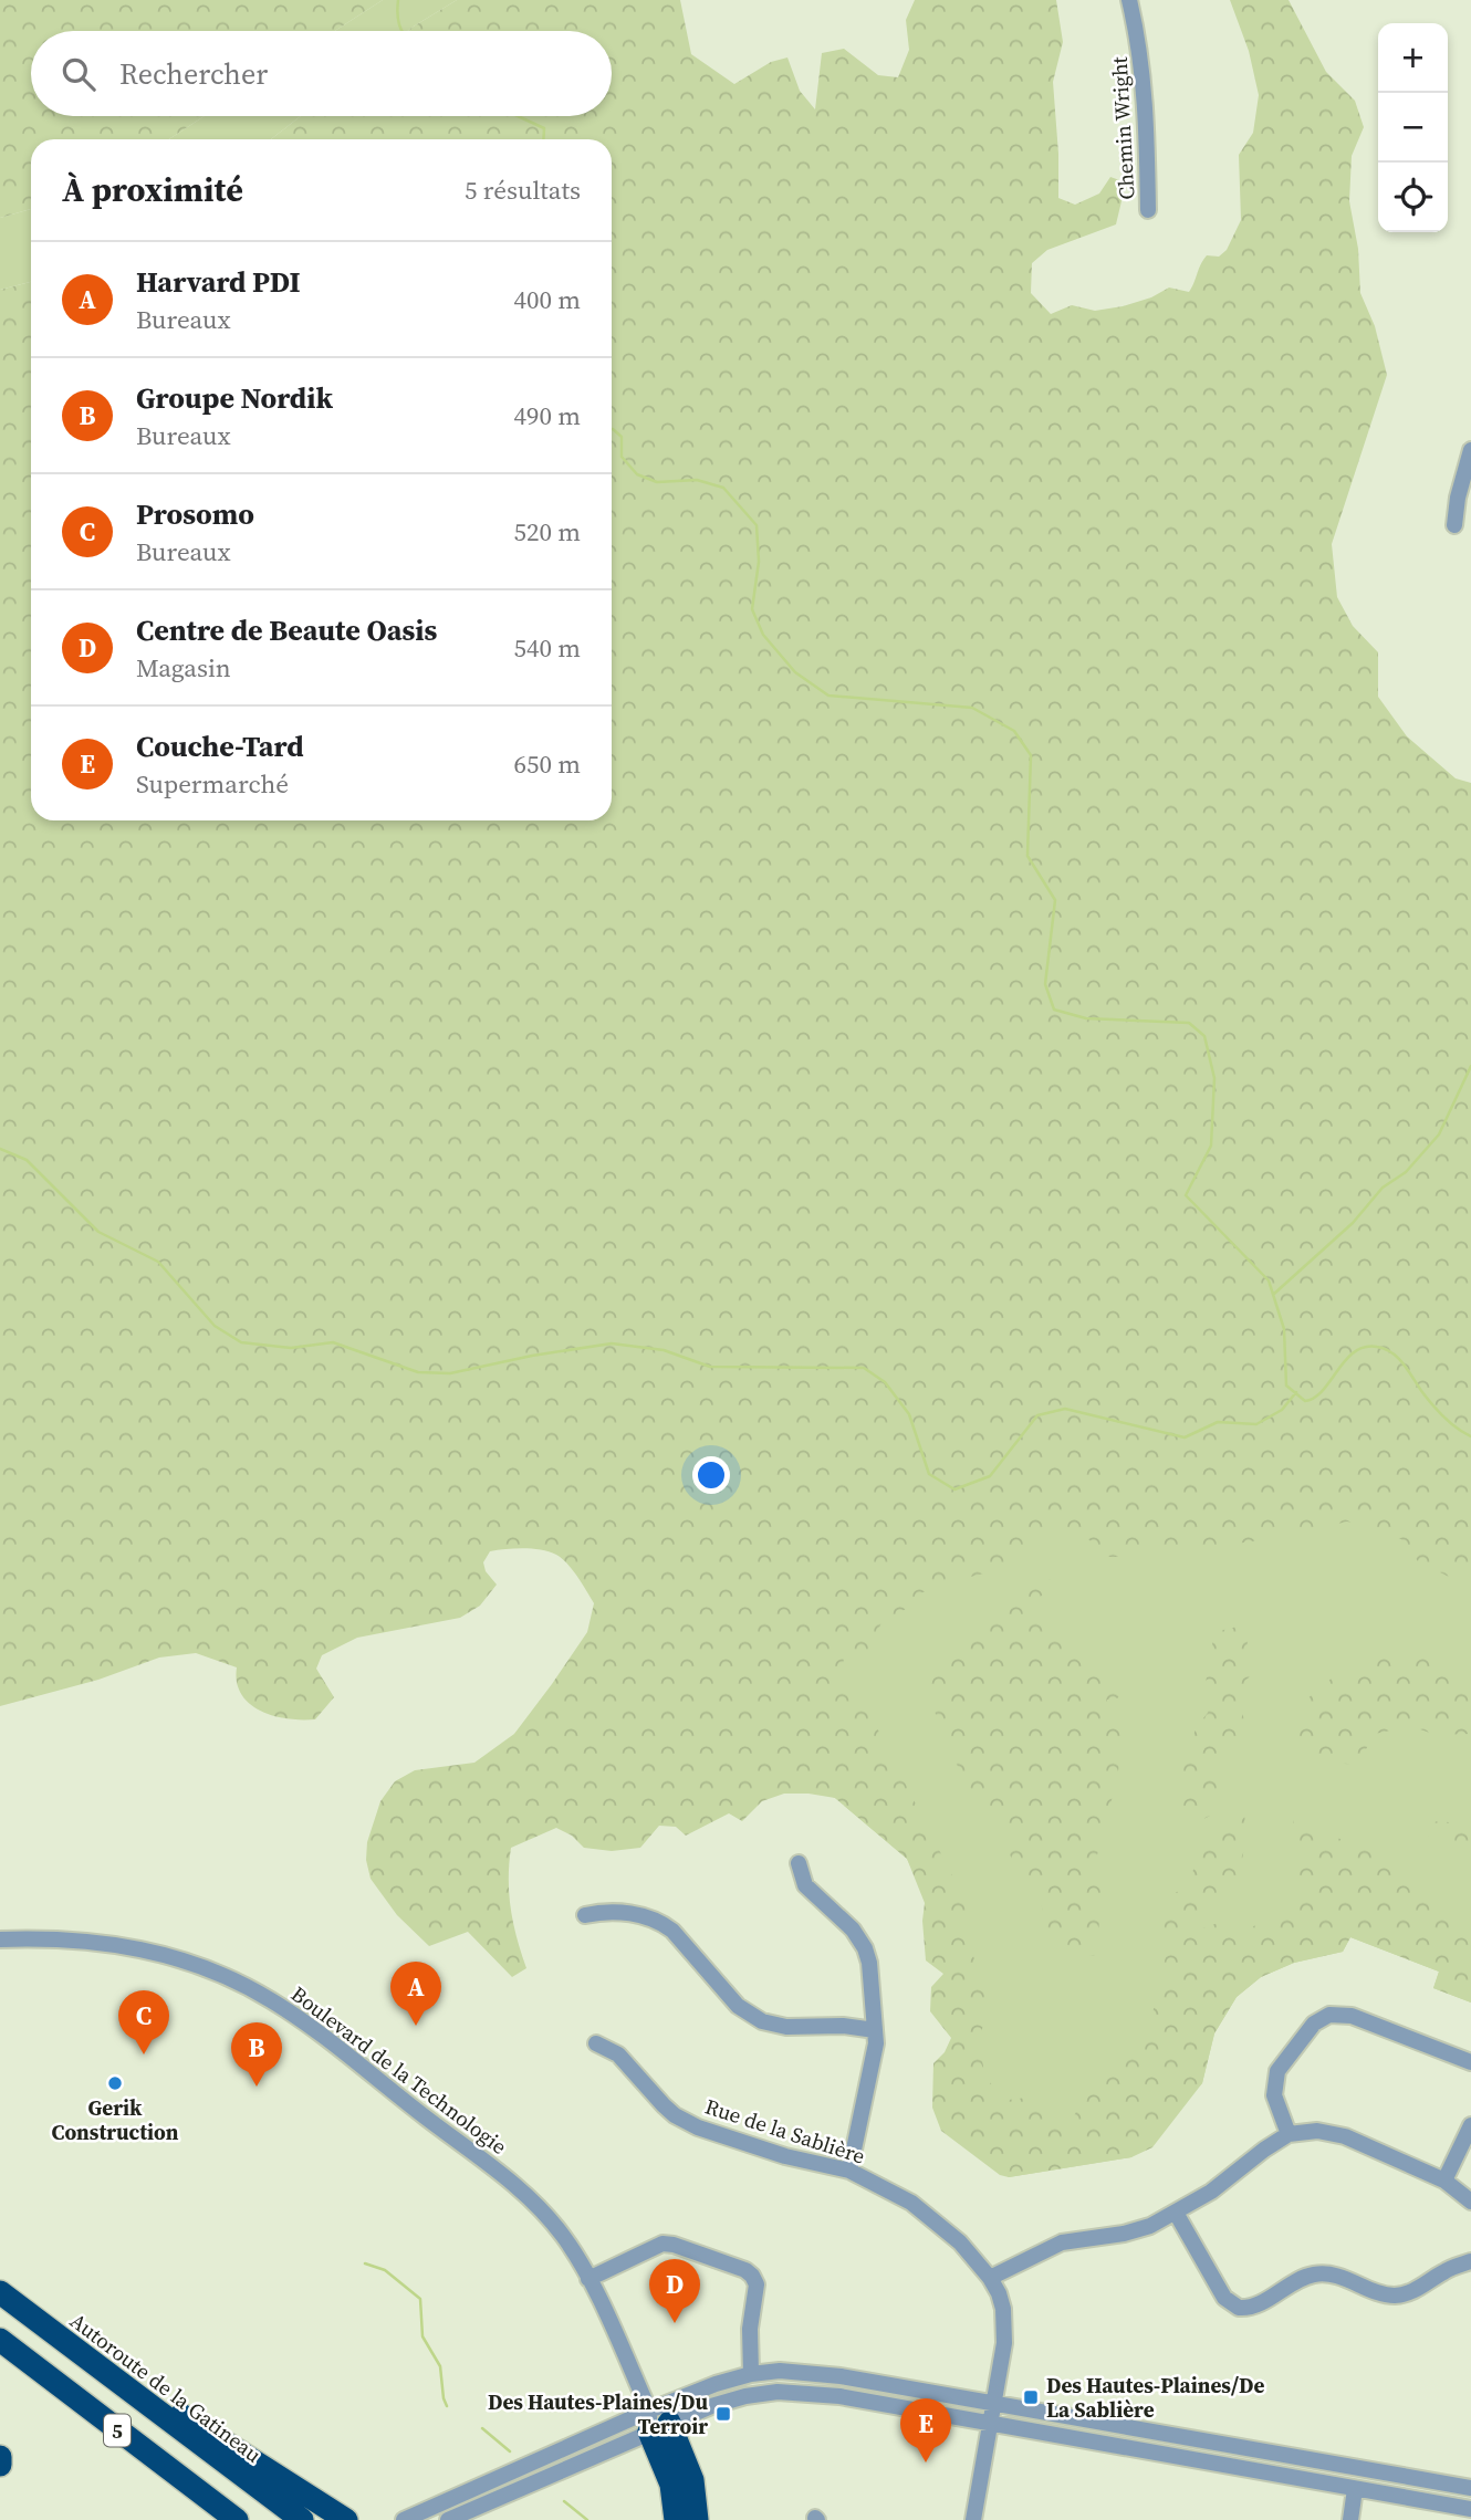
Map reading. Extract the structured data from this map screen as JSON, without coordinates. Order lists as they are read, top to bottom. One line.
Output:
{"streets":{"highway":["Autoroute de la Gatineau","5"],"street":["Chemin Wright","Boulevard de la Technologie","Rue de la Sablière"]},"places":{"other":["Gerik Construction"],"transit":["Des Hautes-Plaines/De La Sablière","Des Hautes-Plaines/Du Terroir"]},"page":{"map_buttons":["+","−"],"search":"Rechercher","heading":["À proximité","5 résultats"],"list":[{"mark":"A","name":"Harvard PDI","note":"Bureaux","value":"400 m"},{"mark":"B","name":"Groupe Nordik","note":"Bureaux","value":"490 m"},{"mark":"C","name":"Prosomo","note":"Bureaux","value":"520 m"},{"mark":"D","name":"Centre de Beaute Oasis","note":"Magasin","value":"540 m"},{"mark":"E","name":"Couche-Tard","note":"Supermarché","value":"650 m"}],"pins":["A","C","B","D","E"]}}
